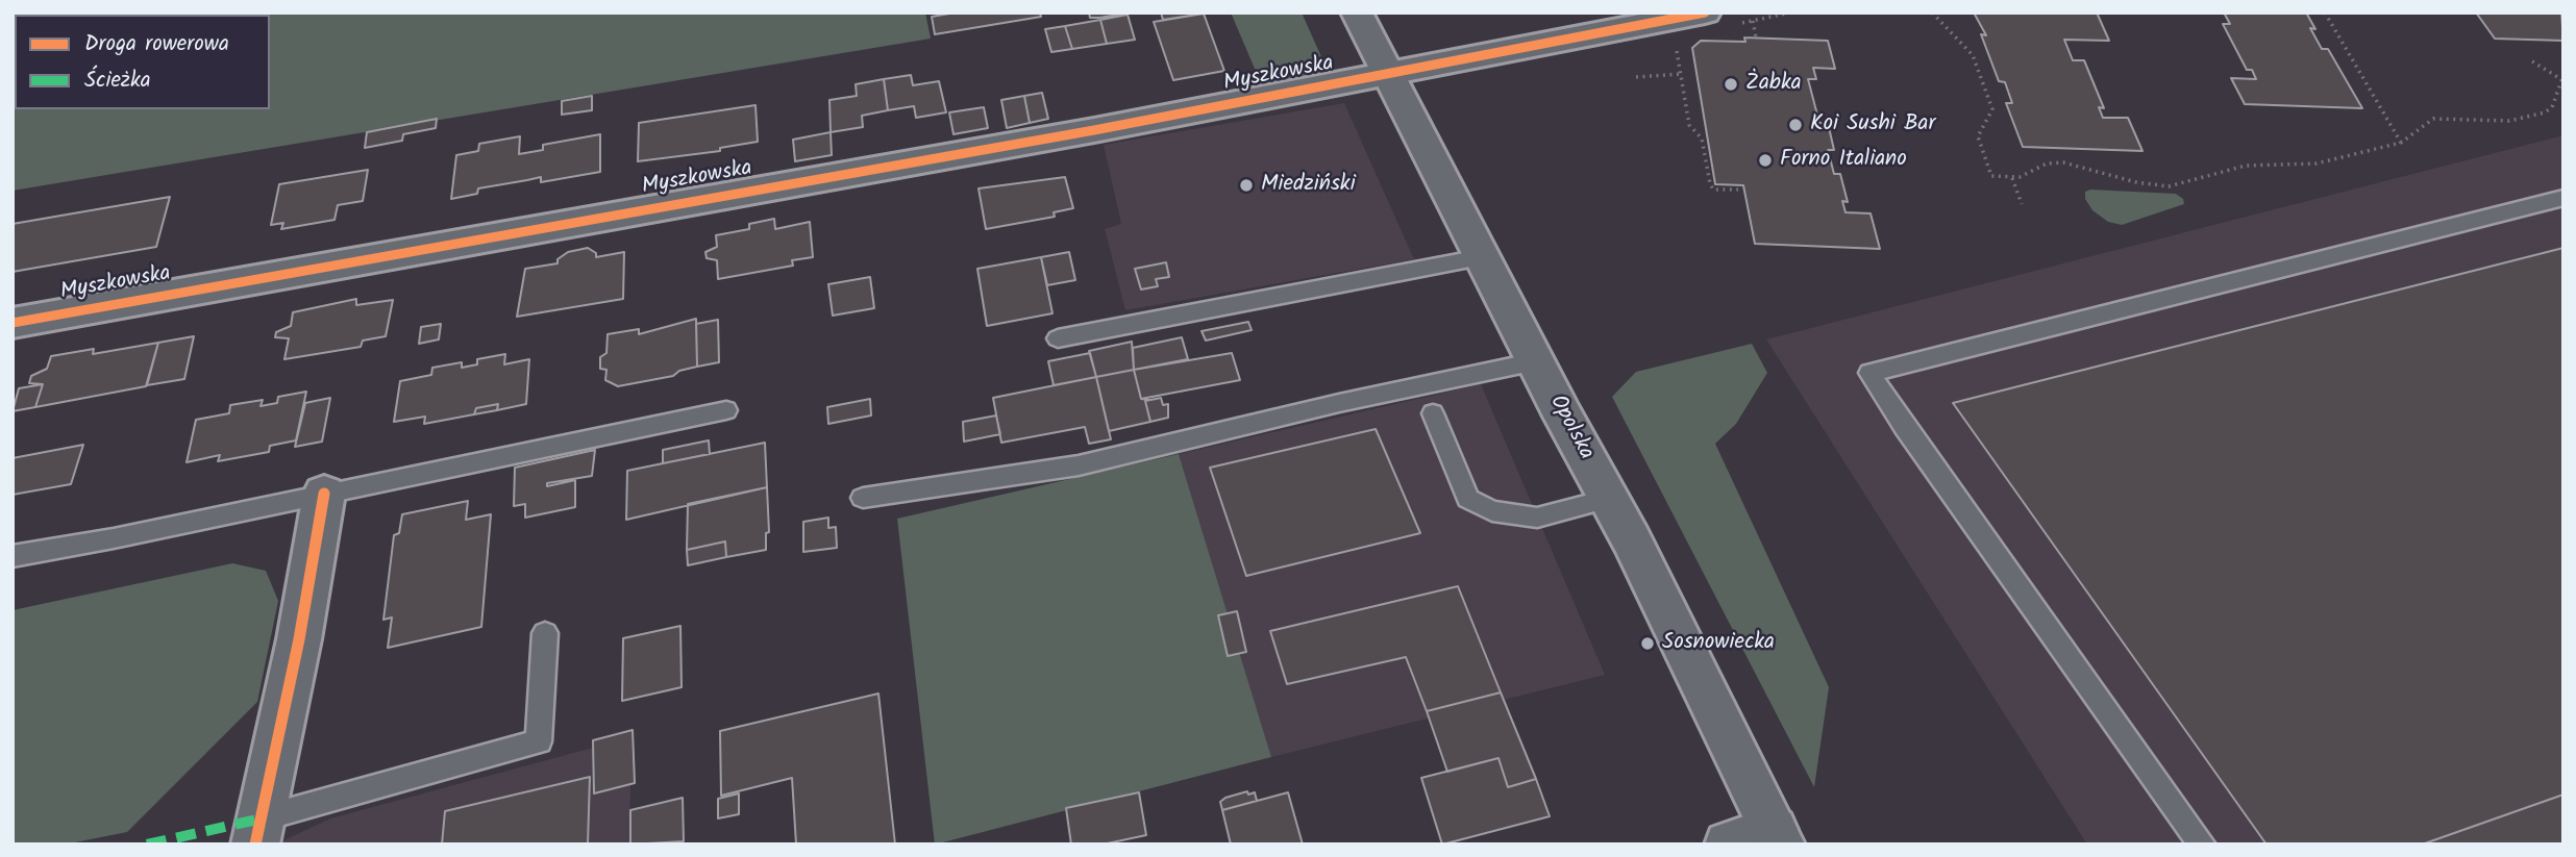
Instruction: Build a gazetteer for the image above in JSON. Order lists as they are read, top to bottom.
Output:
{
  "streets": {
    "street": ["Myszkowska", "Opolska"]
  },
  "crossings": [
    ["Myszkowska", "Opolska"]
  ],
  "places": [
    "Żabka",
    "Koi Sushi Bar",
    "Forno Italiano",
    "Miedziński",
    "Sosnowiecka"
  ],
  "legend": ["Droga rowerowa", "Ścieżka"]
}
